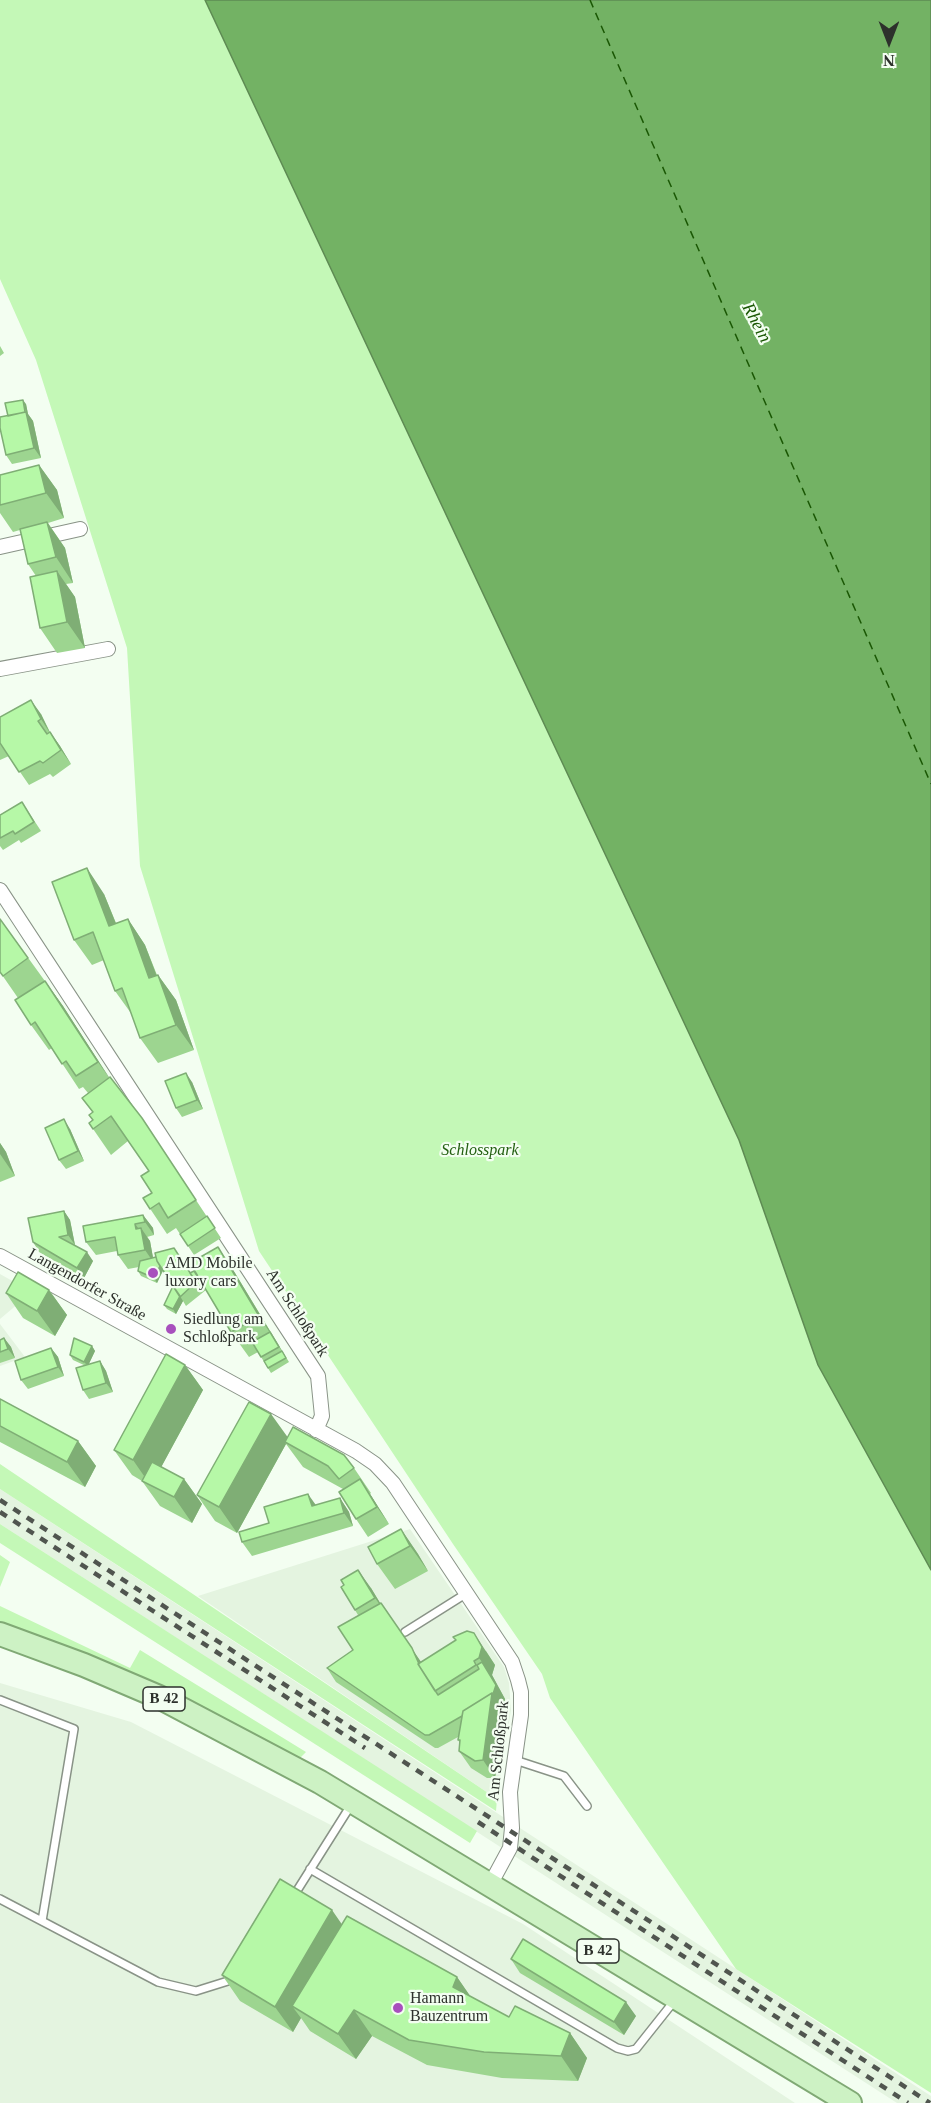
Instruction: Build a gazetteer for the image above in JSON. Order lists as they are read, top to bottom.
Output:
{
  "streets": {
    "main road": ["B 42"],
    "street": ["Langendorfer Straße", "Am Schloßpark"]
  },
  "crossings": [
    ["Langendorfer Straße", "Am Schloßpark"],
    ["Am Schloßpark", "B 42"]
  ],
  "water": ["Rhein"],
  "parks": ["Schlosspark"],
  "places": ["AMD Mobile luxory cars", "Siedlung am Schloßpark", "Hamann Bauzentrum"],
  "north": "bottom"
}
